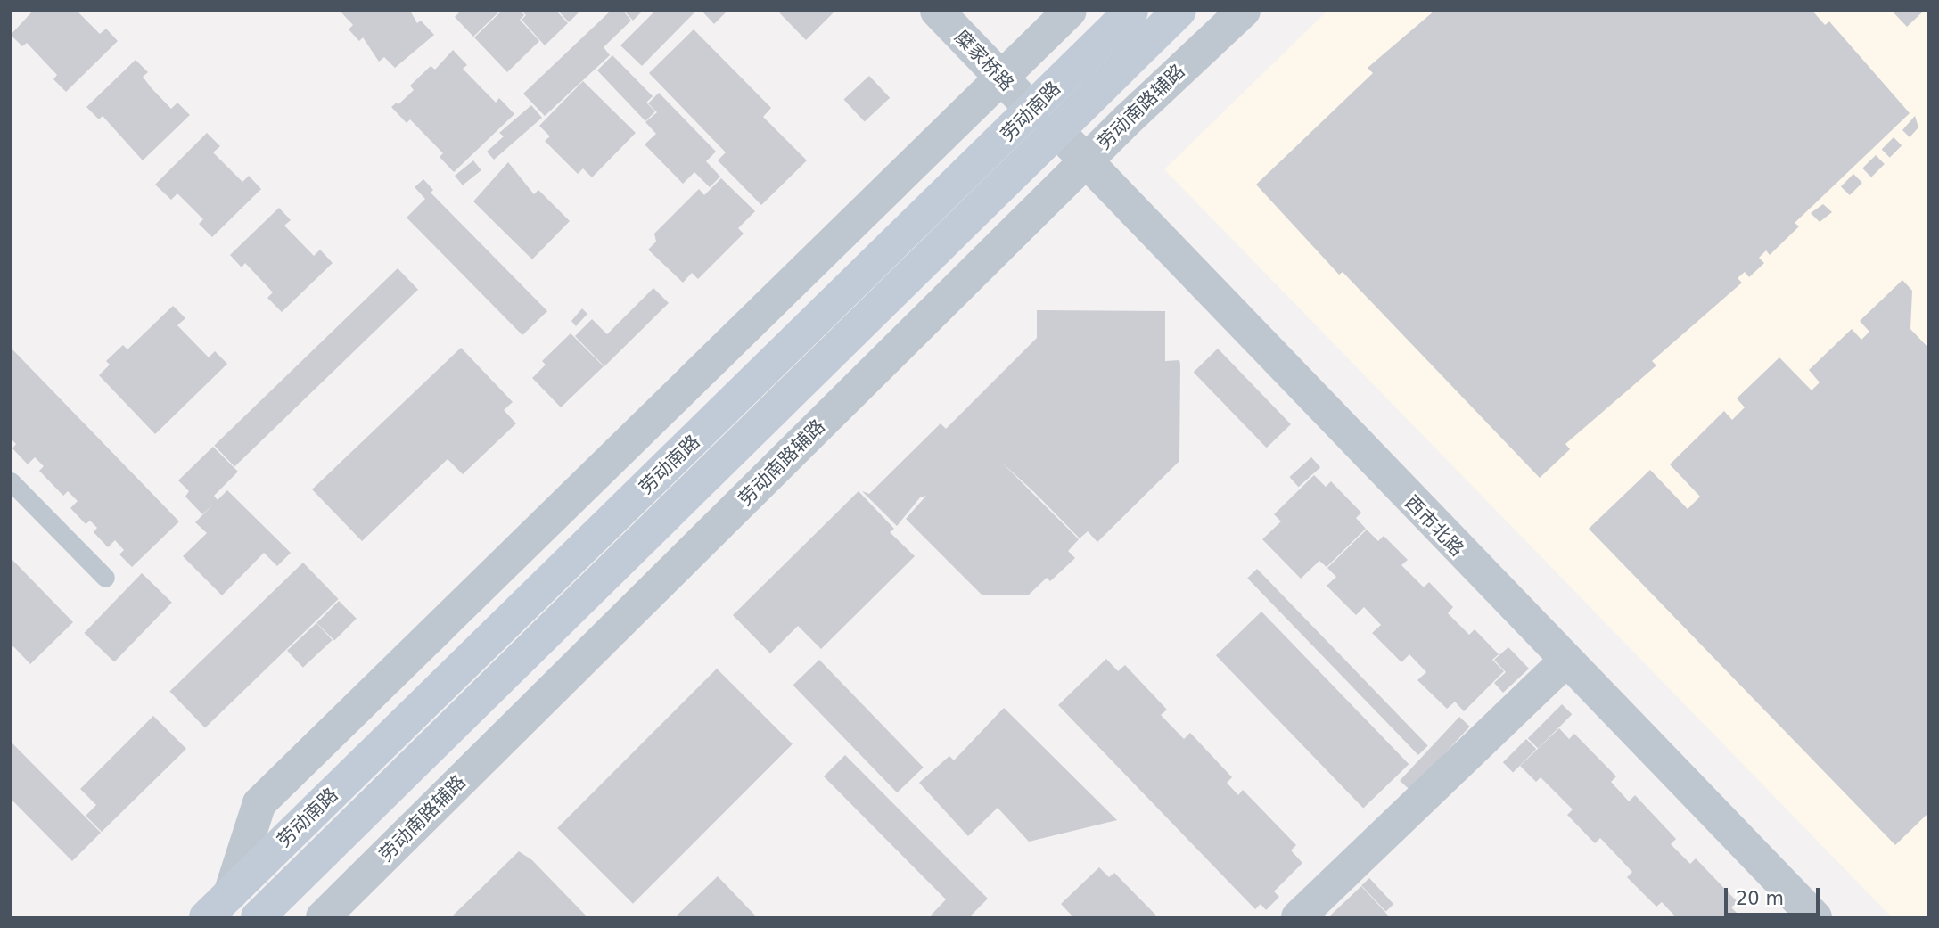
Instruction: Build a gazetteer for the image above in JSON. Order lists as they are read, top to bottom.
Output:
{
  "streets": {
    "main road": ["劳动南路"],
    "street": ["糜家桥路", "劳动南路辅路", "西市北路"]
  },
  "crossings": [
    ["糜家桥路", "劳动南路"],
    ["糜家桥路", "西市北路"],
    ["劳动南路辅路", "西市北路"],
    ["劳动南路", "西市北路"]
  ],
  "scale_bar": "20 m"
}
